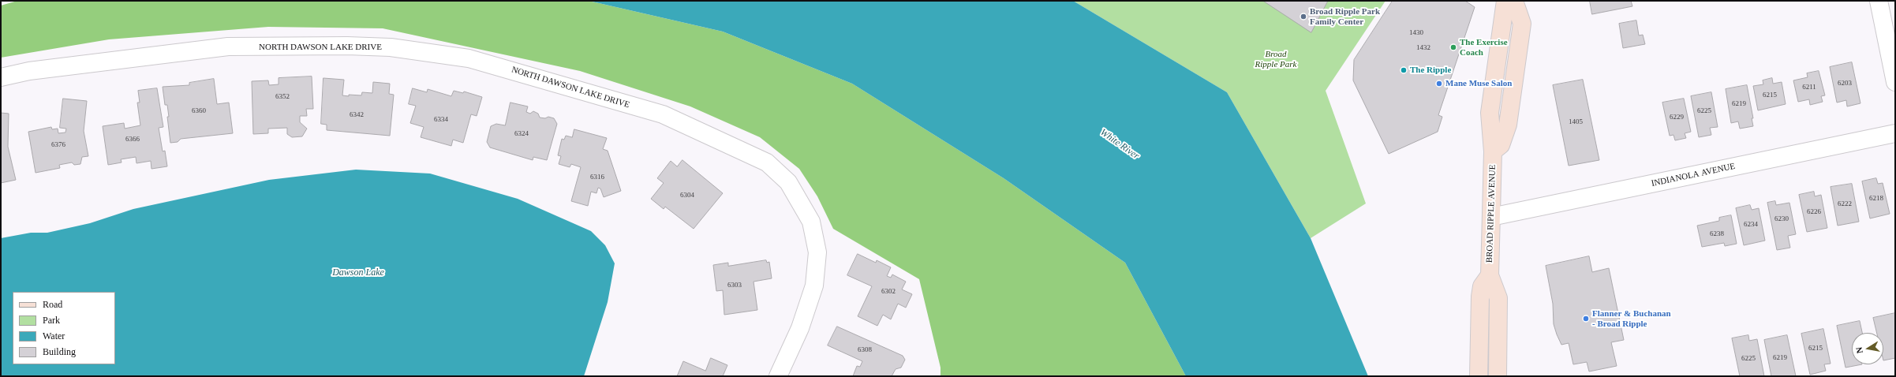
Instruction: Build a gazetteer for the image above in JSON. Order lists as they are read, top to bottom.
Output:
{
  "streets": {
    "street": ["NORTH DAWSON LAKE DRIVE", "INDIANOLA AVENUE", "BROAD RIPPLE AVENUE"]
  },
  "crossings": [
    ["INDIANOLA AVENUE", "BROAD RIPPLE AVENUE"]
  ],
  "water": ["White River", "Dawson Lake"],
  "parks": ["Broad Ripple Park"],
  "places": [
    "Broad Ripple Park Family Center",
    "The Exercise Coach",
    "The Ripple",
    "Mane Muse Salon",
    "Flanner & Buchanan - Broad Ripple"
  ],
  "house_numbers": [
    "1430",
    "1432",
    "6203",
    "6211",
    "6215",
    "6352",
    "6219",
    "6360",
    "6225",
    "6342",
    "6229",
    "6334",
    "1405",
    "6324",
    "6366",
    "6376",
    "6316",
    "6304",
    "6218",
    "6222",
    "6226",
    "6230",
    "6234",
    "6238",
    "6303",
    "6302",
    "6215",
    "6308",
    "6219",
    "6225"
  ],
  "legend": [
    "Road",
    "Park",
    "Water",
    "Building"
  ],
  "north": "left"
}
